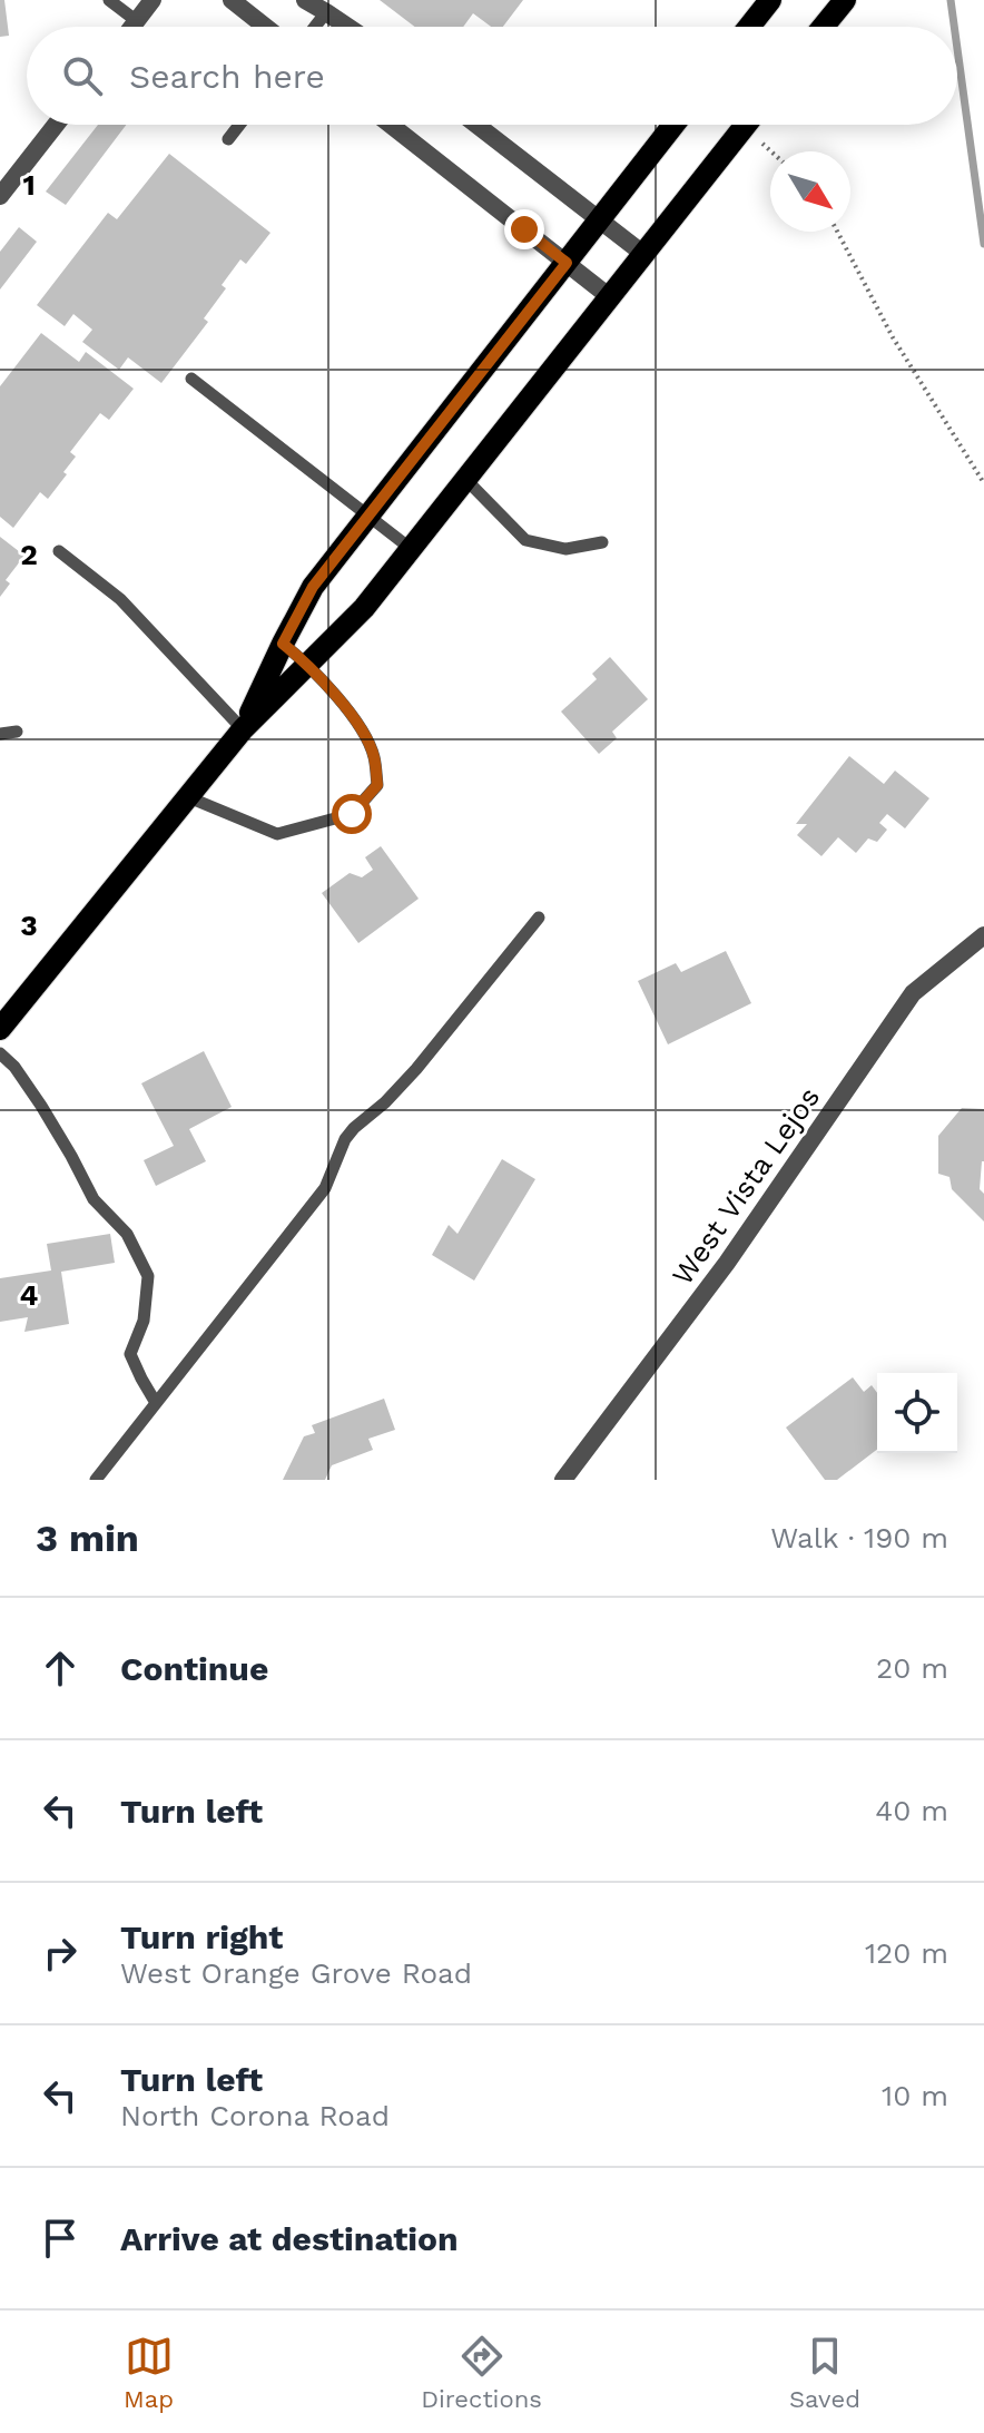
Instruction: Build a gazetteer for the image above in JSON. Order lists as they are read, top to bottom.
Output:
{
  "streets": {
    "street": ["West Vista Lejos"]
  },
  "north": "bottom right",
  "page": {
    "search": "Search here",
    "heading": ["3 min", "Walk · 190 m"],
    "list": [
      ["Continue", "20 m"],
      ["Turn left", "40 m"],
      ["Turn right", "West Orange Grove Road", "120 m"],
      ["Turn left", "North Corona Road", "10 m"],
      "Arrive at destination"
    ],
    "nav": ["Map", "Directions", "Saved"]
  },
  "grid": {
    "rows": [
      "1",
      "2",
      "3",
      "4"
    ]
  }
}
